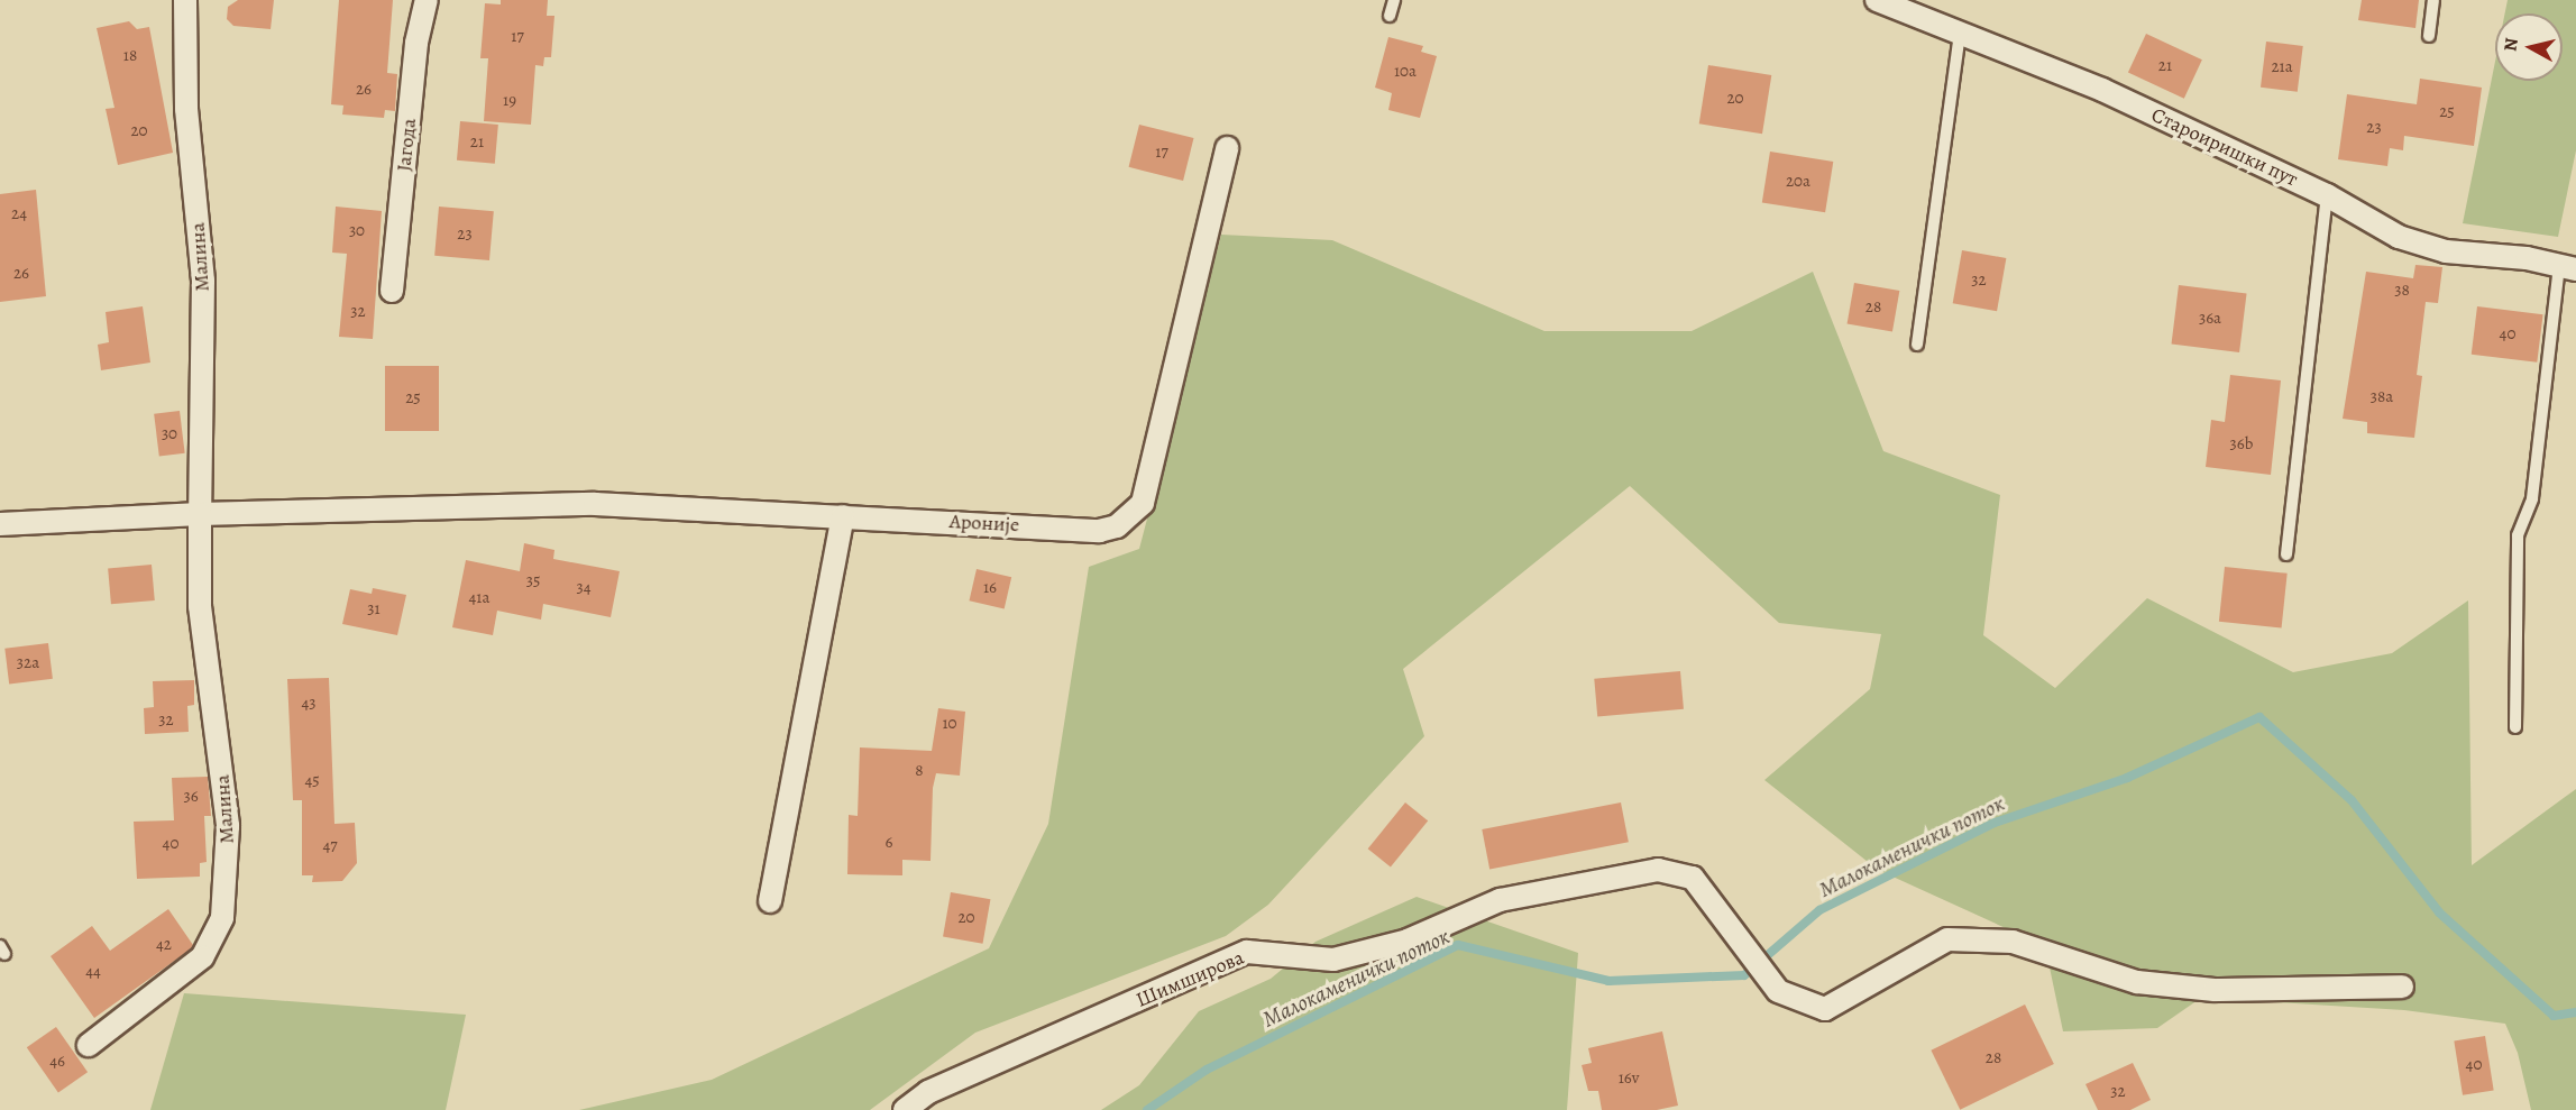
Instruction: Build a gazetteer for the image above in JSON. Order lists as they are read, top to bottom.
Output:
{
  "streets": {
    "street": [
      "Јагода",
      "Староиришки пут",
      "Малина",
      "Ароније",
      "Шимширова"
    ]
  },
  "crossings": [
    ["Малина", "Ароније"]
  ],
  "water": ["Малокаменички поток"],
  "house_numbers": [
    "17",
    "18",
    "21",
    "21a",
    "10a",
    "26",
    "20",
    "19",
    "25",
    "23",
    "20",
    "21",
    "17",
    "20a",
    "24",
    "30",
    "23",
    "26",
    "32",
    "38",
    "28",
    "32",
    "36a",
    "40",
    "38a",
    "25",
    "30",
    "36b",
    "35",
    "34",
    "16",
    "41a",
    "31",
    "32a",
    "43",
    "32",
    "10",
    "8",
    "45",
    "36",
    "6",
    "40",
    "47",
    "20",
    "42",
    "44",
    "28",
    "46",
    "40",
    "16v",
    "32"
  ],
  "north": "left"
}
